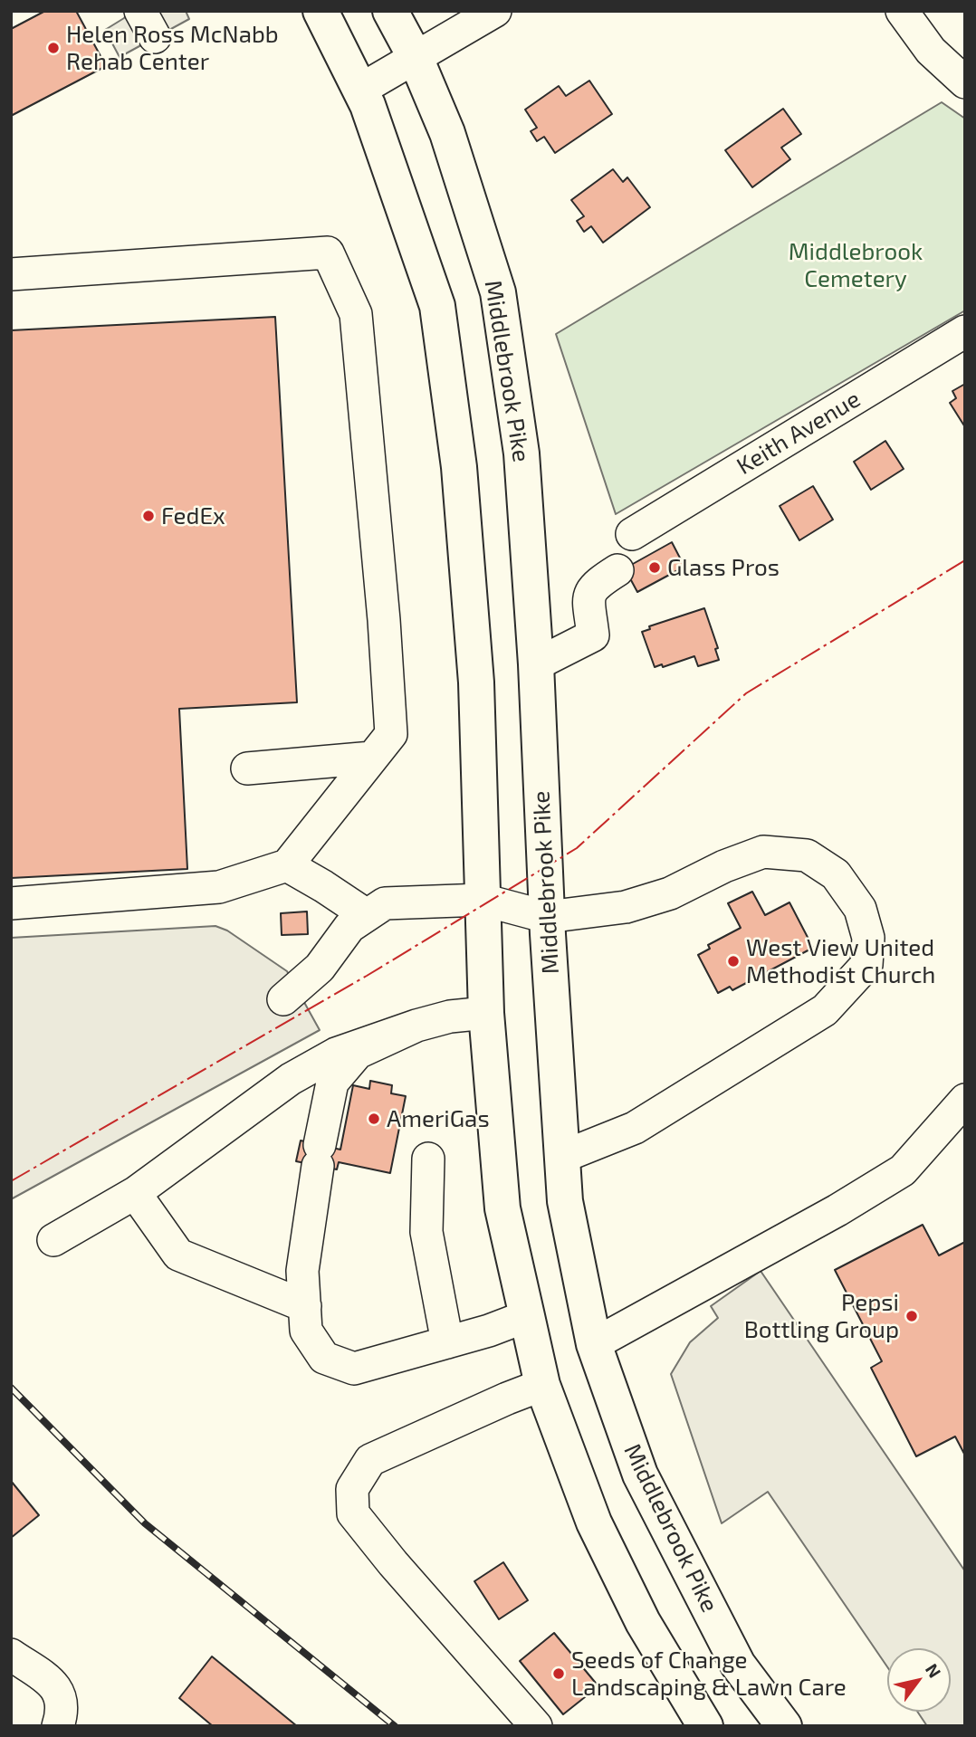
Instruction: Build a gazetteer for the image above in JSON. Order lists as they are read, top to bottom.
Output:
{
  "streets": {
    "main road": ["Middlebrook Pike"],
    "street": ["Keith Avenue"]
  },
  "parks": ["Middlebrook Cemetery"],
  "places": [
    "Helen Ross McNabb Rehab Center",
    "FedEx",
    "Glass Pros",
    "West View United Methodist Church",
    "AmeriGas",
    "Pepsi Bottling Group",
    "Seeds of Change Landscaping & Lawn Care"
  ],
  "north": "top right"
}
